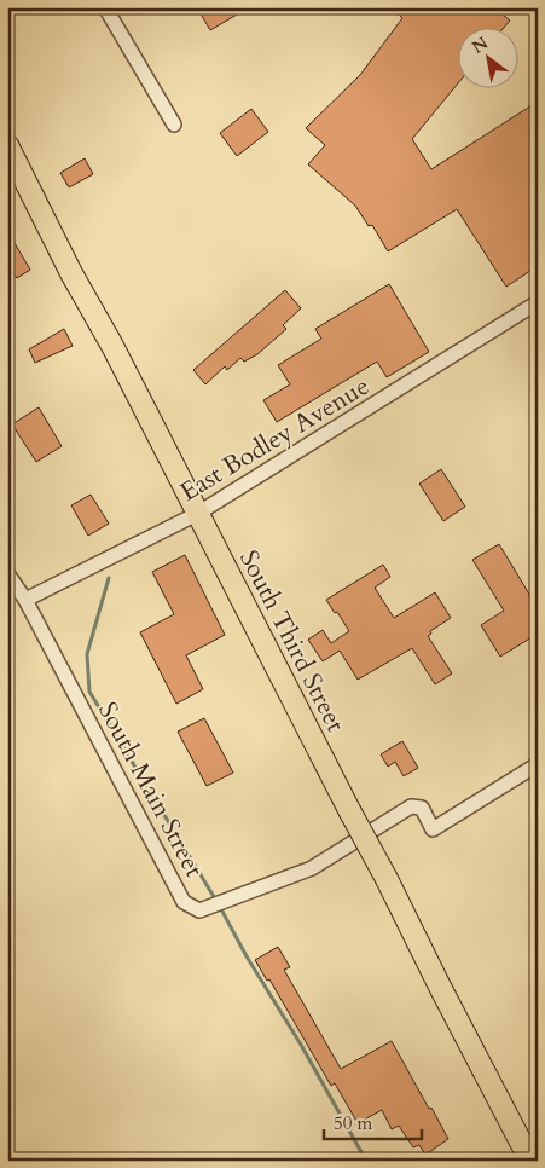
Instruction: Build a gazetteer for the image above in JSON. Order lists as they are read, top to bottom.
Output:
{
  "streets": {
    "main road": ["South Third Street"],
    "street": ["East Bodley Avenue", "South Main Street"]
  },
  "crossings": [
    ["East Bodley Avenue", "South Third Street"],
    ["East Bodley Avenue", "South Main Street"]
  ],
  "scale_bar": "50 m",
  "north": "top left"
}
